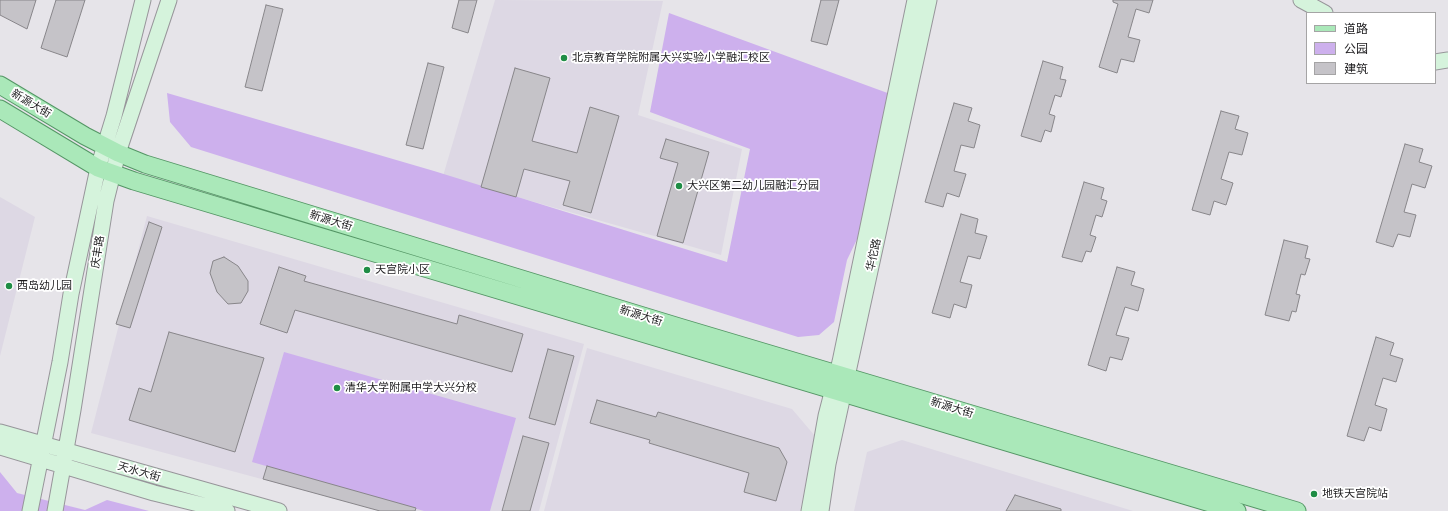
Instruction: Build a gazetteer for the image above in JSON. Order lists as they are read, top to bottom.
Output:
{
  "streets": {
    "main road": [
      "新源大街",
      "庆丰路",
      "华佗路",
      "天水大街"
    ]
  },
  "crossings": [
    ["新源大街", "庆丰路"],
    ["新源大街", "华佗路"],
    ["庆丰路", "天水大街"]
  ],
  "places": [
    "北京教育学院附属大兴实验小学融汇校区",
    "大兴区第二幼儿园融汇分园",
    "天宫院小区",
    "西岛幼儿园",
    "清华大学附属中学大兴分校",
    "地铁天宫院站"
  ],
  "legend": ["道路", "公园", "建筑"]
}
